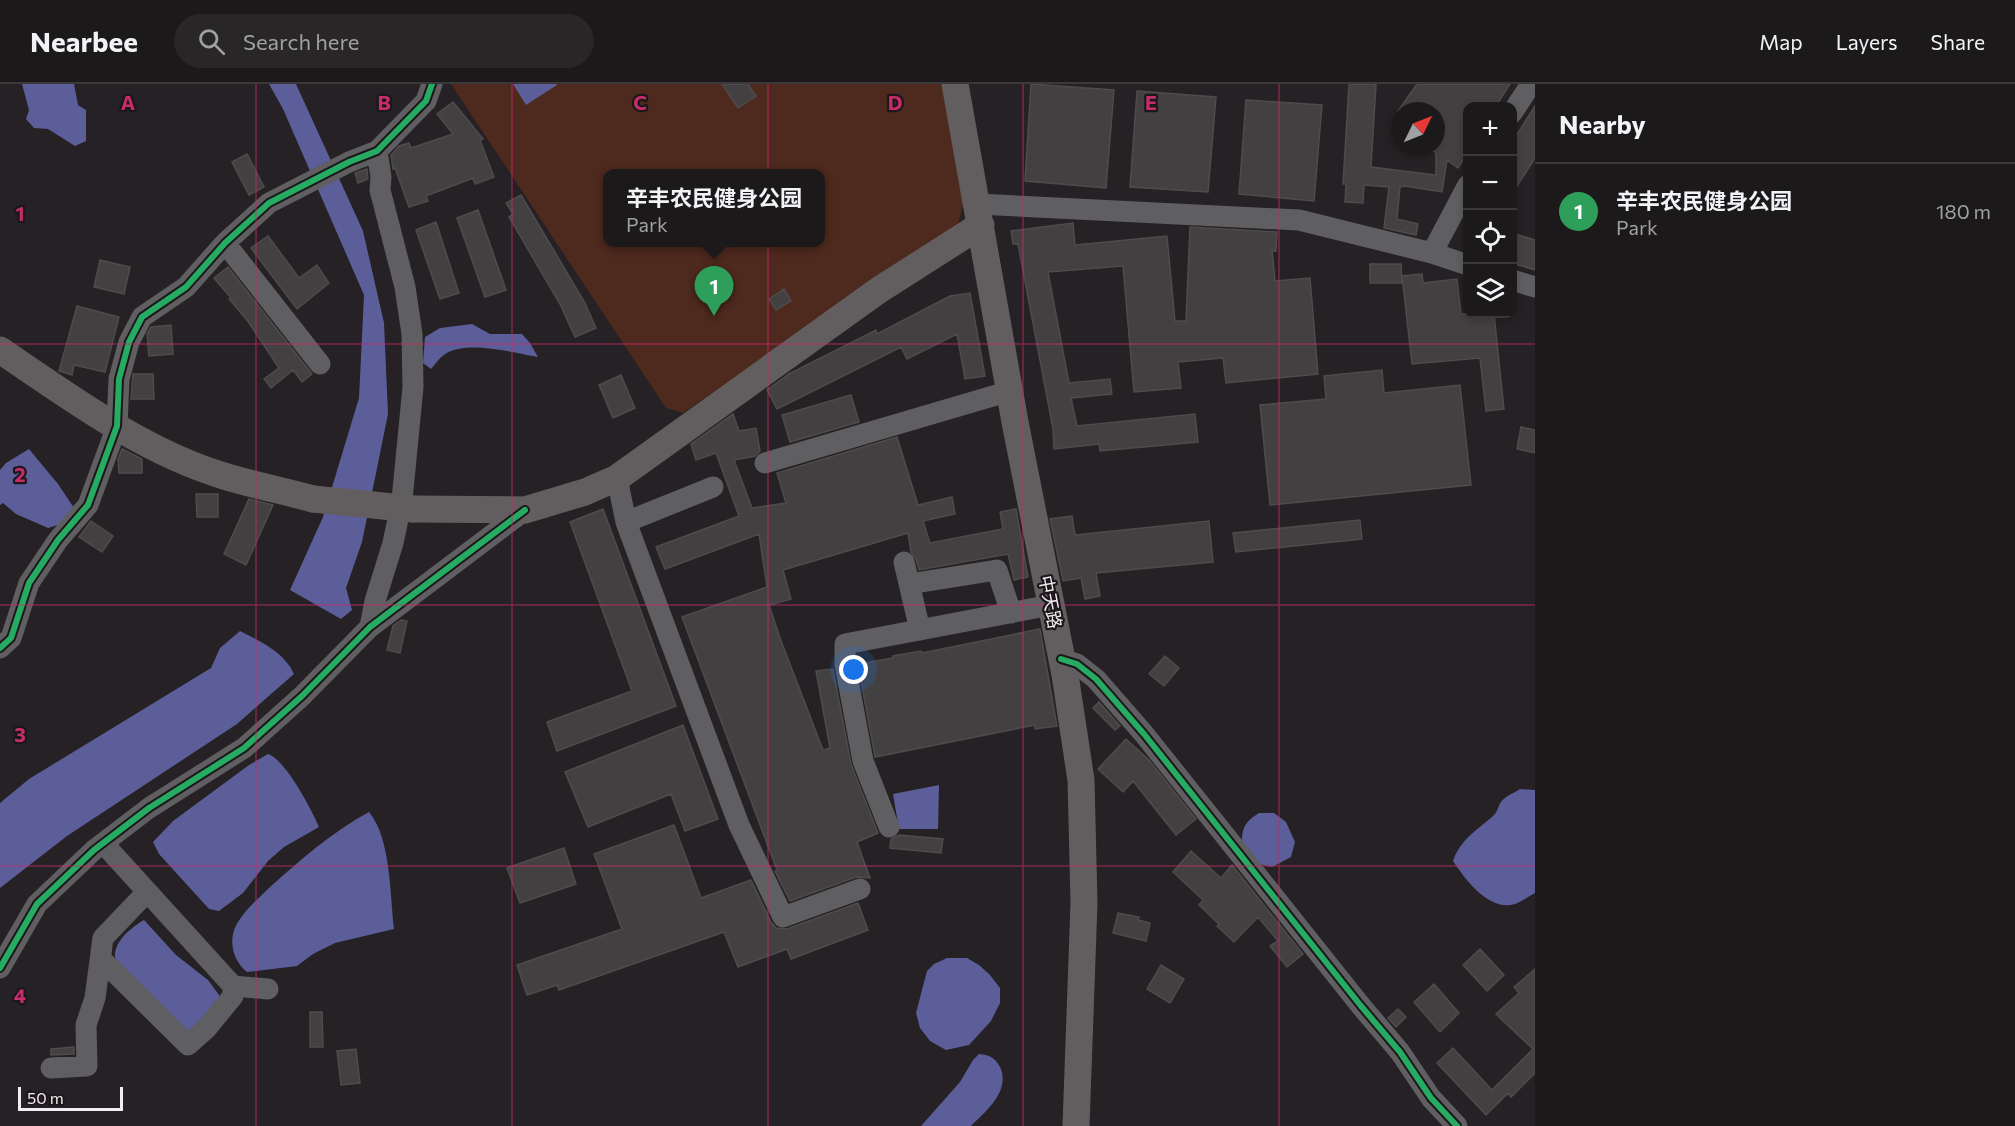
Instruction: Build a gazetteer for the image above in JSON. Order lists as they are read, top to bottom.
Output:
{
  "streets": {
    "main road": ["中天路"]
  },
  "scale_bar": "50 m",
  "north": "top right",
  "page": {
    "header": "Nearbee",
    "search": "Search here",
    "nav": ["Map", "Layers", "Share"],
    "heading": "Nearby",
    "map_buttons": ["+", "−"],
    "list": [
      {
        "mark": "1",
        "name": "辛丰农民健身公园",
        "note": "Park",
        "value": "180 m"
      }
    ],
    "popup": ["辛丰农民健身公园", "Park"],
    "pins": "1",
    "scale": "50 m"
  },
  "grid": {
    "columns": [
      "A",
      "B",
      "C",
      "D",
      "E"
    ],
    "rows": [
      "1",
      "2",
      "3",
      "4"
    ]
  }
}
